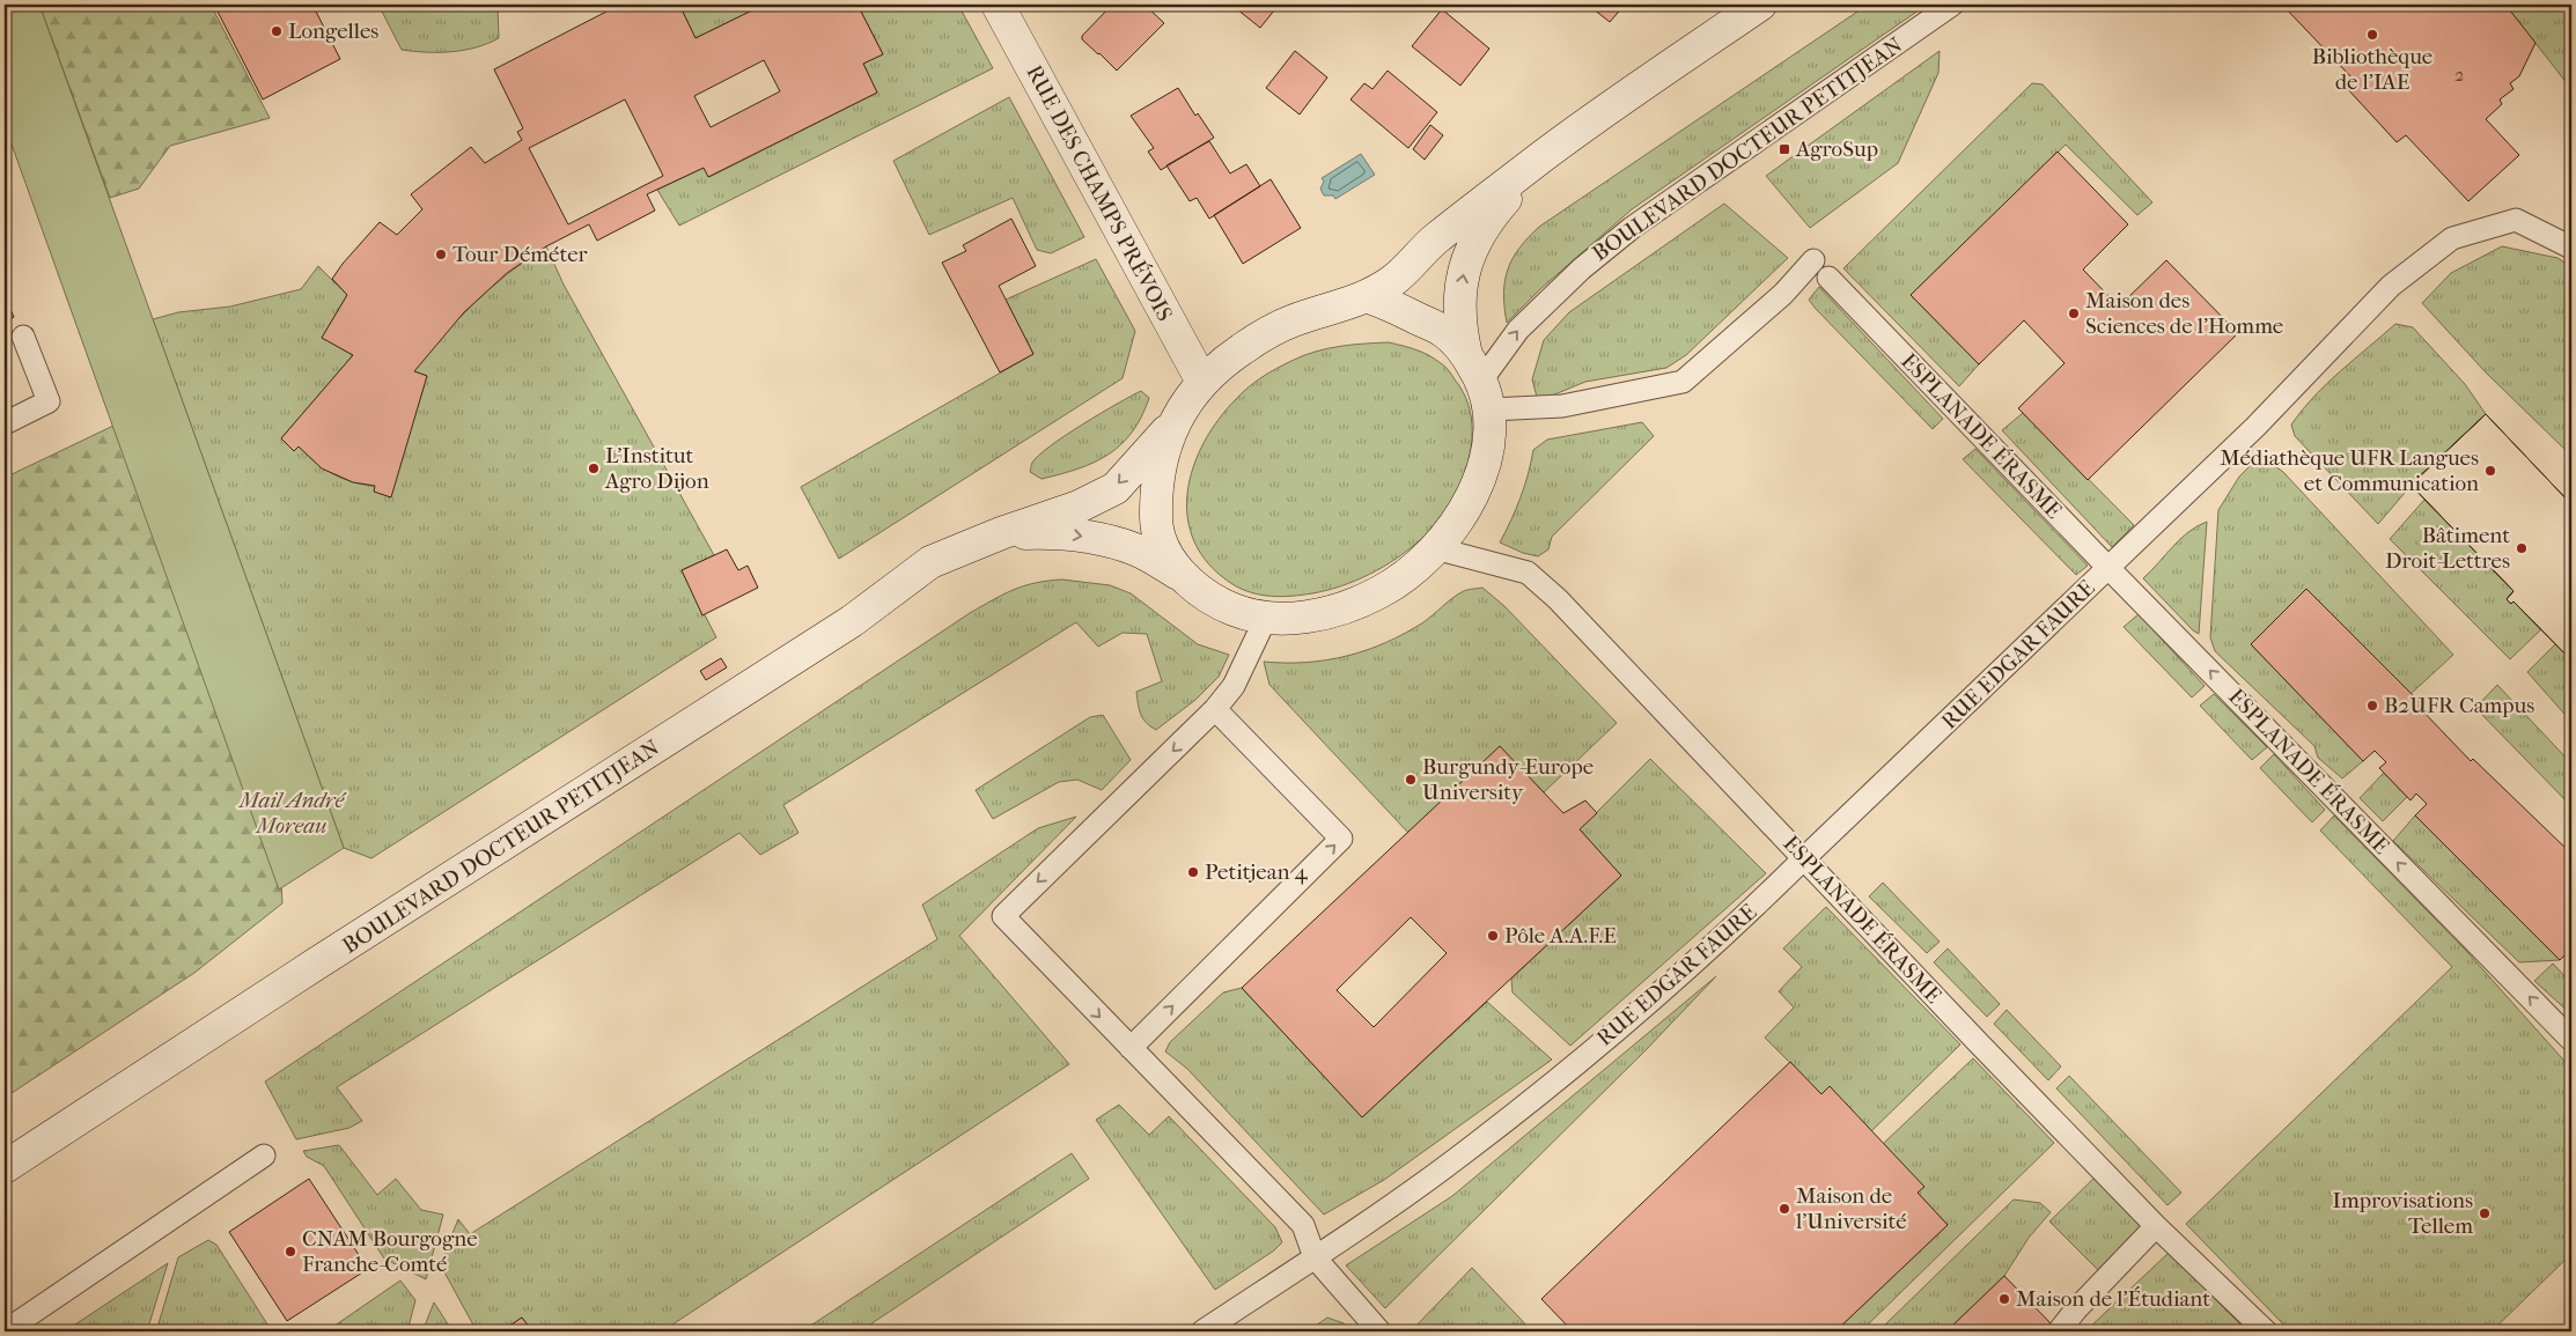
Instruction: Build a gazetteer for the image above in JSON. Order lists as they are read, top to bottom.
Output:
{
  "streets": {
    "main road": ["BOULEVARD DOCTEUR PETITJEAN", "RUE DES CHAMPS PRÉVOIS"],
    "lane": ["ESPLANADE ÉRASME", "RUE EDGAR FAURE"]
  },
  "crossings": [
    ["ESPLANADE ÉRASME", "RUE EDGAR FAURE"]
  ],
  "parks": ["Mail André Moreau"],
  "places": {
    "other": [
      "Longelles",
      "Bibliothèque de l'IAE",
      "Tour Déméter",
      "Maison des Sciences de l'Homme",
      "L'Institut Agro Dijon",
      "Médiathèque UFR Langues et Communication",
      "Bâtiment Droit-Lettres",
      "B2UFR Campus",
      "Burgundy-Europe University",
      "Petitjean 4",
      "Pôle A.A.F.E",
      "Maison de l'Université",
      "Improvisations Tellem",
      "CNAM Bourgogne Franche-Comté",
      "Maison de l'Étudiant"
    ],
    "transit": ["AgroSup"]
  },
  "house_numbers": ["2"]
}
